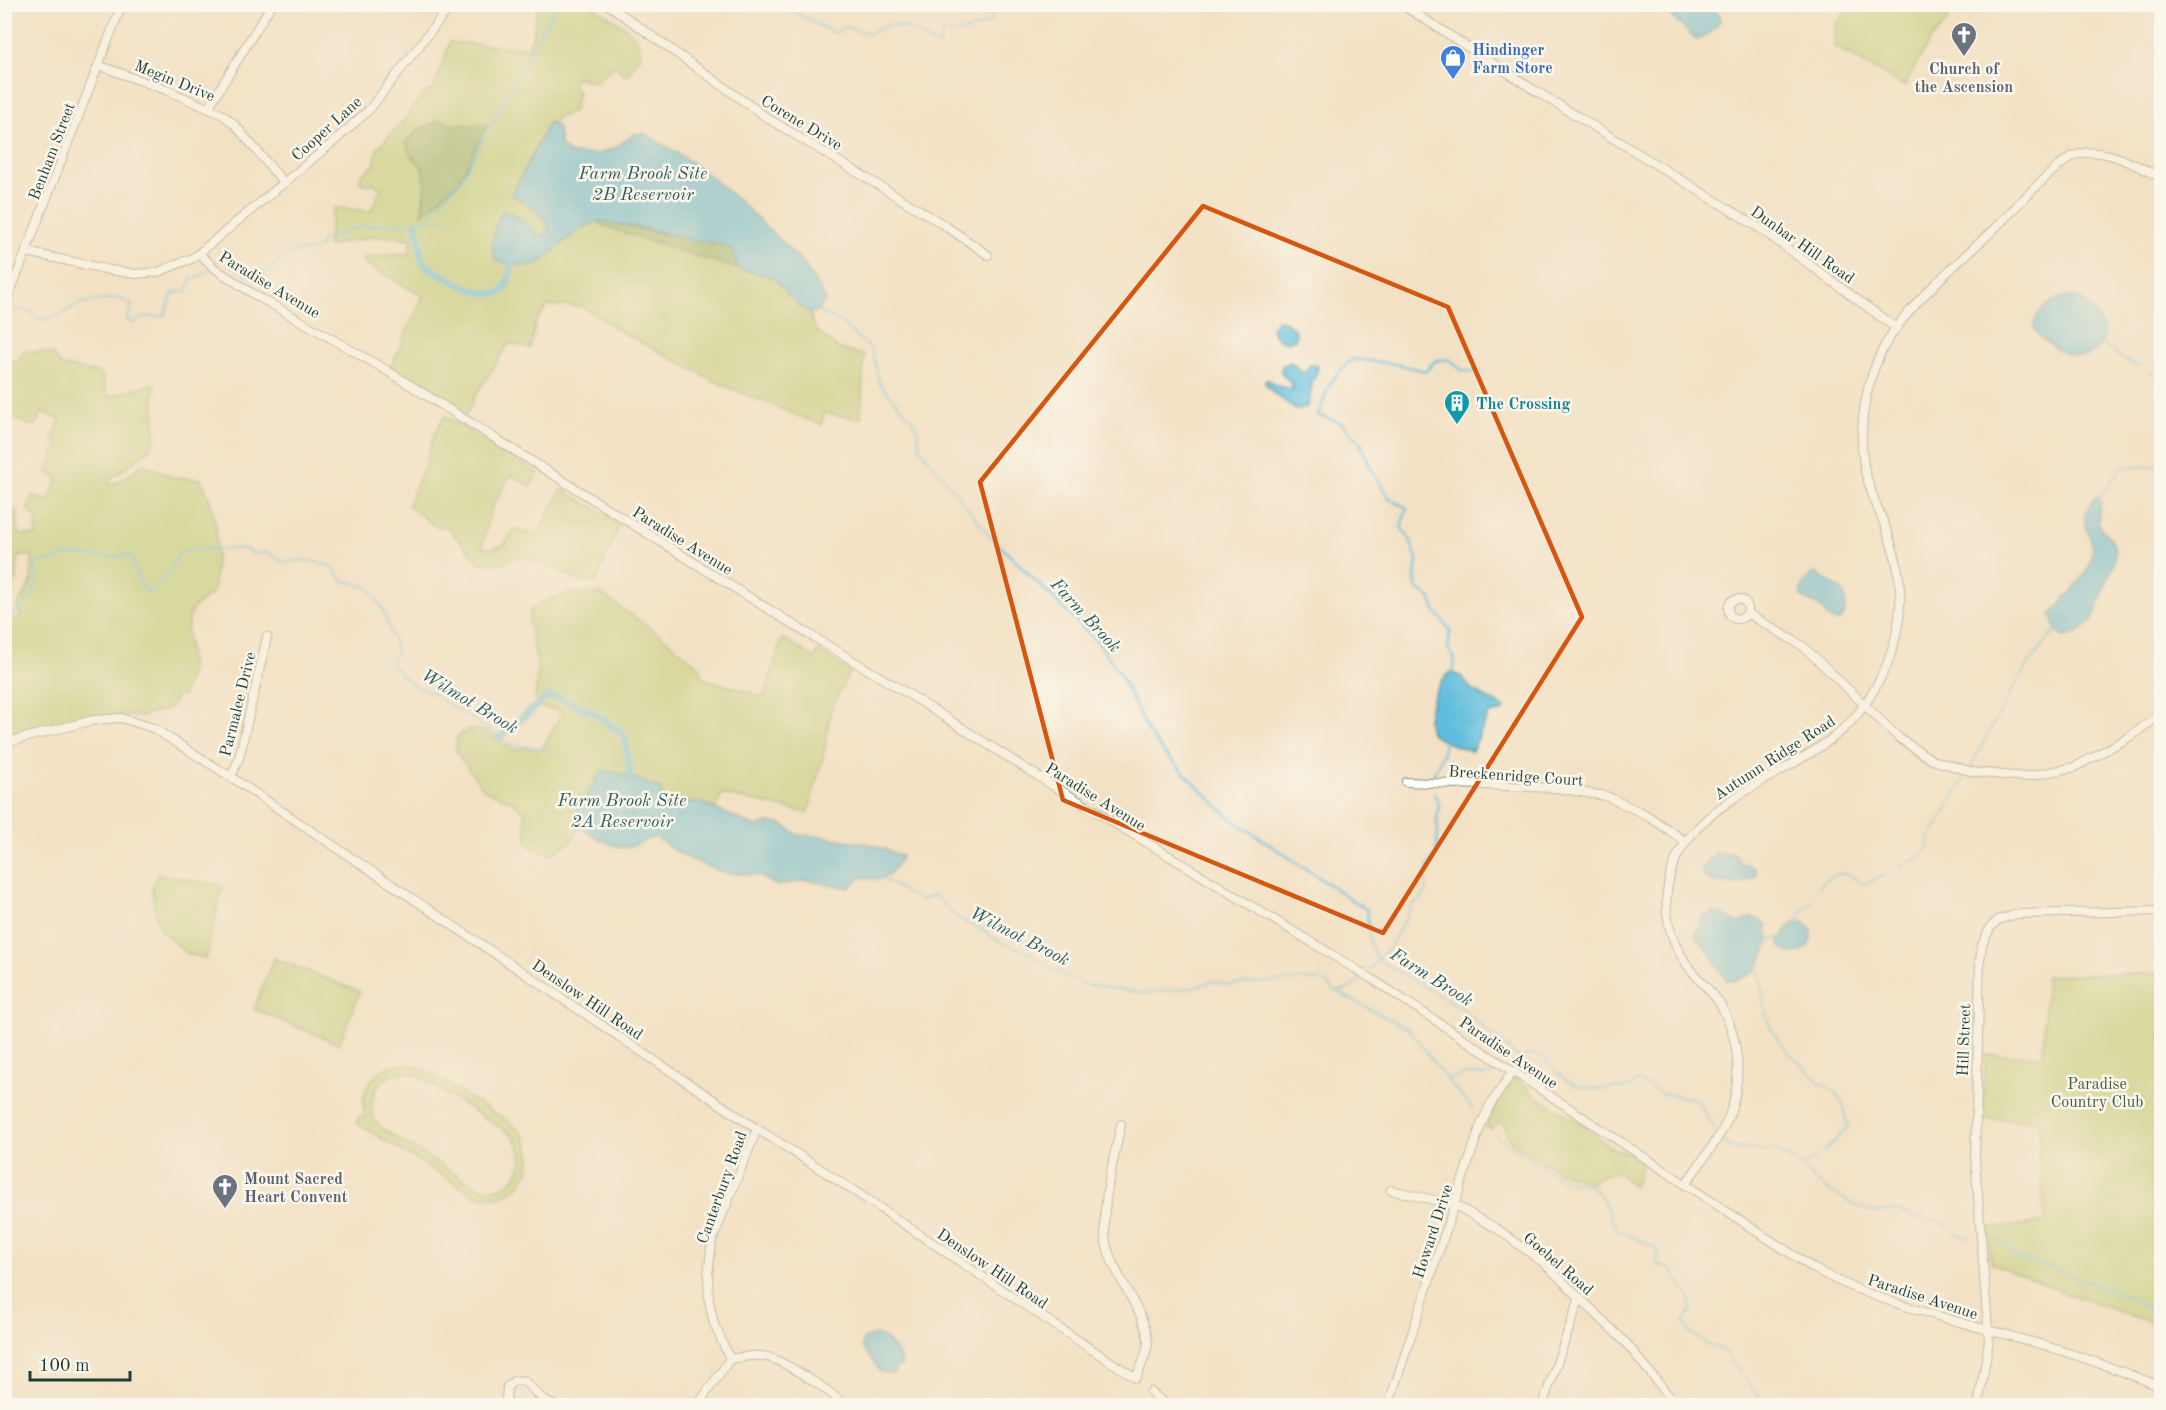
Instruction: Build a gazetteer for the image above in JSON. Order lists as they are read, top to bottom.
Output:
{
  "streets": {
    "street": [
      "Megin Drive",
      "Corene Drive",
      "Cooper Lane",
      "Benham Street",
      "Dunbar Hill Road",
      "Paradise Avenue",
      "Parmalee Drive",
      "Autumn Ridge Road",
      "Breckenridge Court",
      "Denslow Hill Road",
      "Hill Street",
      "Canterbury Road",
      "Howard Drive",
      "Goebel Road"
    ]
  },
  "crossings": [
    ["Megin Drive", "Cooper Lane"],
    ["Megin Drive", "Benham Street"],
    ["Cooper Lane", "Paradise Avenue"],
    ["Benham Street", "Paradise Avenue"],
    ["Dunbar Hill Road", "Autumn Ridge Road"],
    ["Paradise Avenue", "Autumn Ridge Road"],
    ["Paradise Avenue", "Hill Street"],
    ["Paradise Avenue", "Howard Drive"],
    ["Parmalee Drive", "Denslow Hill Road"],
    ["Autumn Ridge Road", "Breckenridge Court"],
    ["Denslow Hill Road", "Canterbury Road"],
    ["Howard Drive", "Goebel Road"]
  ],
  "water": [
    "Farm Brook Site 2B Reservoir",
    "Farm Brook",
    "Wilmot Brook",
    "Farm Brook Site 2A Reservoir"
  ],
  "parks": ["Paradise Country Club"],
  "places": {
    "church": ["Church of the Ascension", "Mount Sacred Heart Convent"],
    "shop": ["Hindinger Farm Store"],
    "building": ["The Crossing"]
  },
  "scale_bar": "100 m"
}
